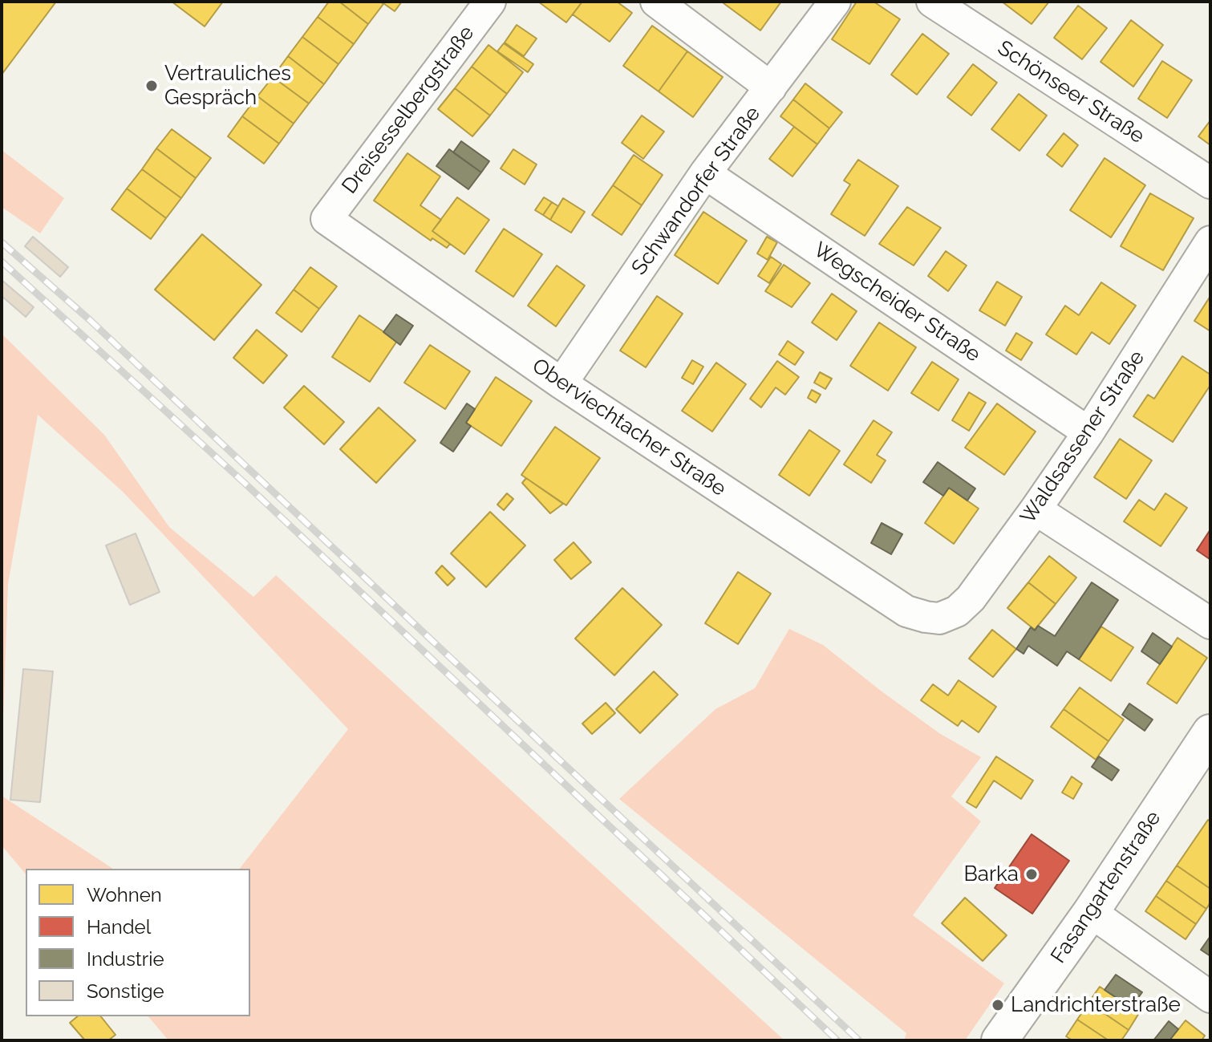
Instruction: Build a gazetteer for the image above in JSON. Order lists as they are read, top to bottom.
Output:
{
  "streets": {
    "street": [
      "Schönseer Straße",
      "Dreisesselbergstraße",
      "Schwandorfer Straße",
      "Wegscheider Straße",
      "Oberviechtacher Straße",
      "Waldsassener Straße",
      "Fasangartenstraße"
    ]
  },
  "crossings": [
    ["Dreisesselbergstraße", "Oberviechtacher Straße"],
    ["Schwandorfer Straße", "Wegscheider Straße"],
    ["Schwandorfer Straße", "Oberviechtacher Straße"],
    ["Wegscheider Straße", "Waldsassener Straße"],
    ["Oberviechtacher Straße", "Waldsassener Straße"]
  ],
  "places": ["Vertrauliches Gespräch", "Barka", "Landrichterstraße"],
  "legend": [
    "Wohnen",
    "Handel",
    "Industrie",
    "Sonstige"
  ]
}
